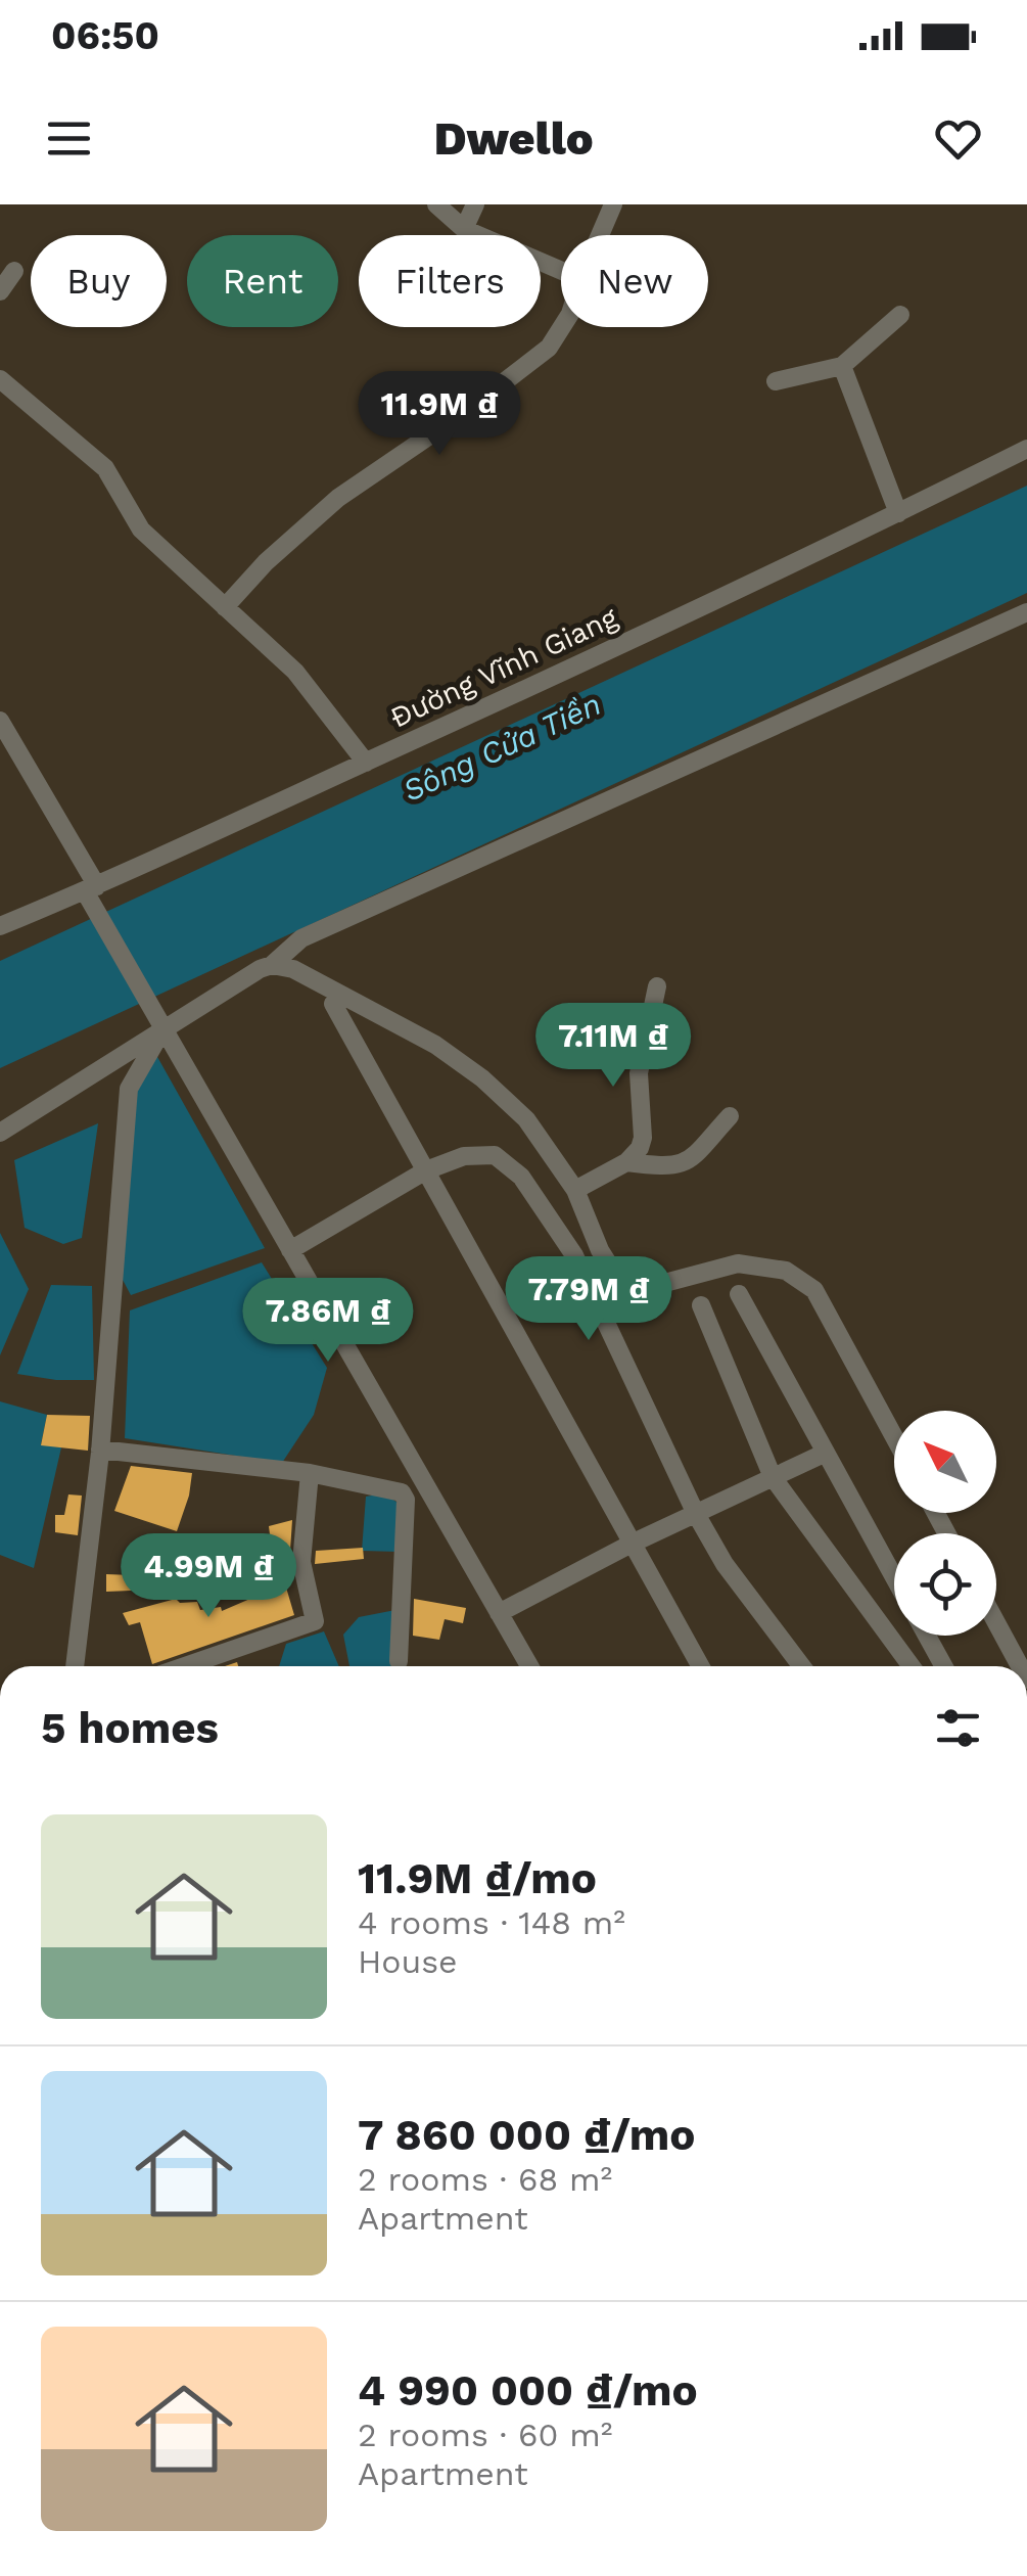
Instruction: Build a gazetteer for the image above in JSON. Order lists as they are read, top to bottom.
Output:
{
  "streets": {
    "street": ["Đường Vĩnh Giang"]
  },
  "water": ["Sông Cửa Tiền"],
  "north": "top left",
  "page": {
    "status": "06:50",
    "header": "Dwello",
    "chip": [
      "Buy",
      "Rent",
      "Filters",
      "New"
    ],
    "price": [
      "11.9M ₫",
      "7.11M ₫",
      "7.79M ₫",
      "7.86M ₫",
      "4.99M ₫"
    ],
    "heading": "5 homes",
    "list": [
      {
        "name": "11.9M ₫/mo",
        "note": "4 rooms · 148 m² · House"
      },
      {
        "name": "7 860 000 ₫/mo",
        "note": "2 rooms · 68 m² · Apartment"
      },
      {
        "name": "4 990 000 ₫/mo",
        "note": "2 rooms · 60 m² · Apartment"
      }
    ]
  }
}
